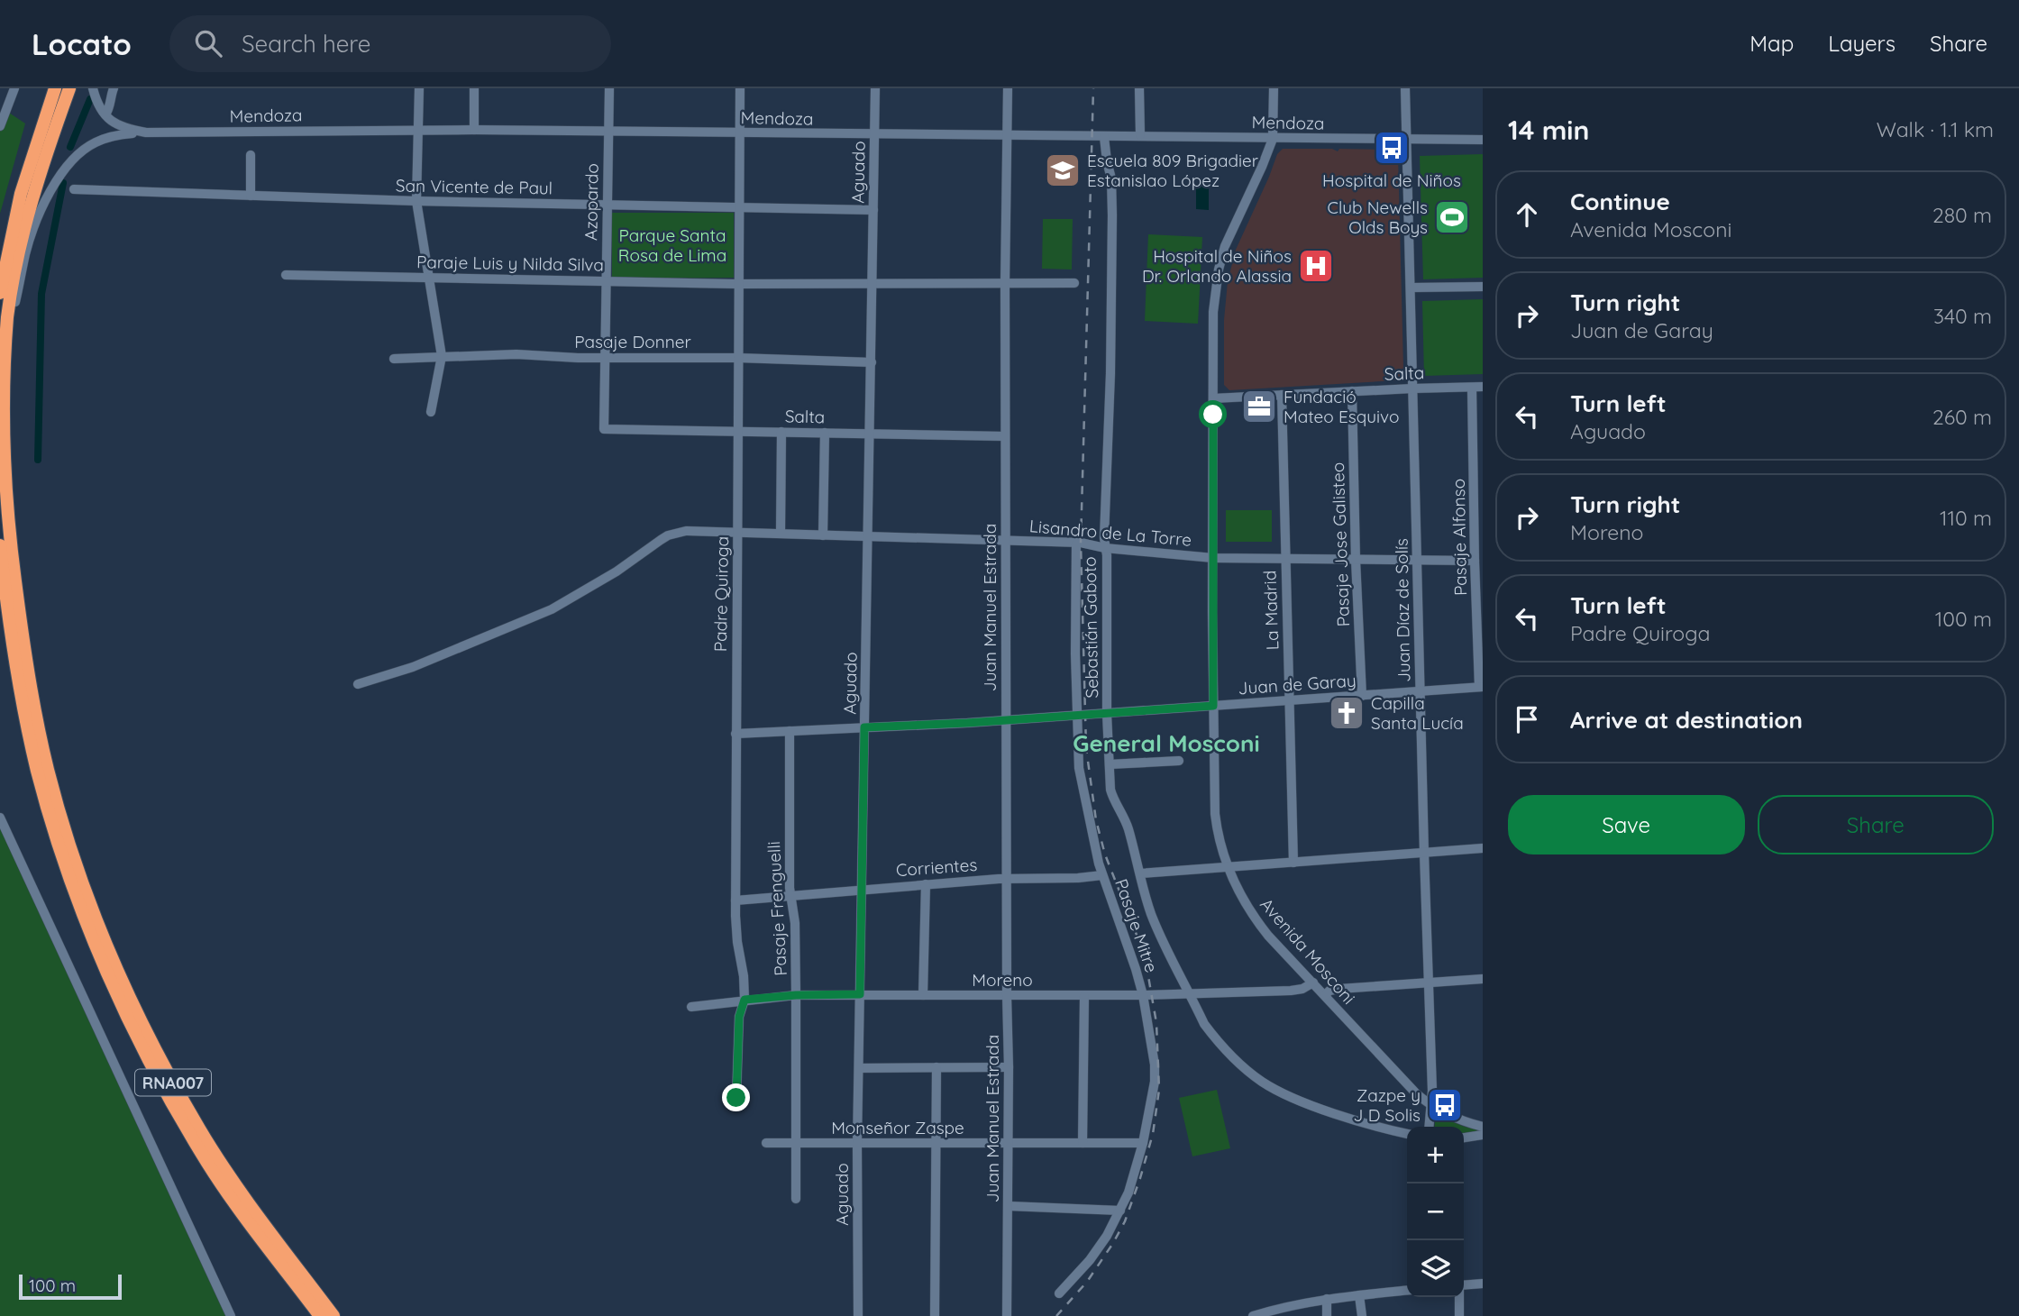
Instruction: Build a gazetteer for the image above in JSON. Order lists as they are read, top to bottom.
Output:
{
  "streets": {
    "highway": ["RNA007"],
    "street": [
      "Mendoza",
      "Aguado",
      "San Vicente de Paul",
      "Azopardo",
      "Paraje Luis y Nilda Silva",
      "Pasaje Donner",
      "Salta",
      "Lisandro de La Torre",
      "Pasaje Alfonso",
      "Pasaje Jose Galisteo",
      "Padre Quiroga",
      "Juan Manuel Estrada",
      "La Madrid",
      "Juan Díaz de Solís",
      "Sebastián Gaboto",
      "Juan de Garay",
      "Corrientes",
      "Pasaje Frenguelli",
      "Pasaje Mitre",
      "Avenida Mosconi",
      "Moreno",
      "Monseñor Zaspe"
    ]
  },
  "crossings": [
    ["Mendoza", "Aguado"],
    ["Mendoza", "Azopardo"],
    ["Mendoza", "Padre Quiroga"],
    ["Mendoza", "Juan Manuel Estrada"],
    ["Mendoza", "Juan Díaz de Solís"],
    ["Mendoza", "Sebastián Gaboto"],
    ["Mendoza", "Avenida Mosconi"],
    ["Aguado", "San Vicente de Paul"],
    ["Aguado", "Paraje Luis y Nilda Silva"],
    ["Aguado", "Pasaje Donner"],
    ["Aguado", "Salta"],
    ["Aguado", "Lisandro de La Torre"],
    ["Aguado", "Juan de Garay"],
    ["Aguado", "Corrientes"],
    ["Aguado", "Moreno"],
    ["Aguado", "Monseñor Zaspe"],
    ["San Vicente de Paul", "Azopardo"],
    ["San Vicente de Paul", "Padre Quiroga"],
    ["Azopardo", "Paraje Luis y Nilda Silva"],
    ["Azopardo", "Pasaje Donner"],
    ["Azopardo", "Salta"],
    ["Paraje Luis y Nilda Silva", "Padre Quiroga"],
    ["Paraje Luis y Nilda Silva", "Juan Manuel Estrada"],
    ["Pasaje Donner", "Padre Quiroga"],
    ["Salta", "Pasaje Alfonso"],
    ["Salta", "Pasaje Jose Galisteo"],
    ["Salta", "Padre Quiroga"],
    ["Salta", "Juan Manuel Estrada"],
    ["Salta", "La Madrid"],
    ["Salta", "Juan Díaz de Solís"],
    ["Salta", "Avenida Mosconi"],
    ["Lisandro de La Torre", "Pasaje Alfonso"],
    ["Lisandro de La Torre", "Pasaje Jose Galisteo"],
    ["Lisandro de La Torre", "Padre Quiroga"],
    ["Lisandro de La Torre", "Juan Manuel Estrada"],
    ["Lisandro de La Torre", "La Madrid"],
    ["Lisandro de La Torre", "Juan Díaz de Solís"],
    ["Lisandro de La Torre", "Sebastián Gaboto"],
    ["Lisandro de La Torre", "Pasaje Mitre"],
    ["Lisandro de La Torre", "Avenida Mosconi"],
    ["Pasaje Alfonso", "Juan de Garay"],
    ["Pasaje Jose Galisteo", "Juan de Garay"],
    ["Padre Quiroga", "Juan de Garay"],
    ["Padre Quiroga", "Corrientes"],
    ["Padre Quiroga", "Moreno"],
    ["Juan Manuel Estrada", "Juan de Garay"],
    ["Juan Manuel Estrada", "Corrientes"],
    ["Juan Manuel Estrada", "Moreno"],
    ["Juan Manuel Estrada", "Monseñor Zaspe"],
    ["La Madrid", "Juan de Garay"],
    ["Juan Díaz de Solís", "Juan de Garay"],
    ["Juan Díaz de Solís", "Avenida Mosconi"],
    ["Sebastián Gaboto", "Juan de Garay"],
    ["Sebastián Gaboto", "Moreno"],
    ["Juan de Garay", "Pasaje Frenguelli"],
    ["Juan de Garay", "Pasaje Mitre"],
    ["Juan de Garay", "Avenida Mosconi"],
    ["Corrientes", "Pasaje Frenguelli"],
    ["Corrientes", "Pasaje Mitre"],
    ["Pasaje Frenguelli", "Moreno"],
    ["Pasaje Frenguelli", "Monseñor Zaspe"],
    ["Pasaje Mitre", "Moreno"],
    ["Pasaje Mitre", "Monseñor Zaspe"],
    ["Avenida Mosconi", "Moreno"]
  ],
  "districts": ["General Mosconi"],
  "parks": ["Parque Santa Rosa de Lima"],
  "places": {
    "bus stop": ["Hospital de Niños", "Zazpe y J D Solis"],
    "school or university": ["Escuela 809 Brigadier Estanislao López"],
    "sports": ["Club Newells Olds Boys"],
    "hospital": ["Hospital de Niños Dr. Orlando Alassia"],
    "office": ["Fundació Mateo Esquivo"],
    "church": ["Capilla Santa Lucía"]
  },
  "scale_bar": "100 m",
  "page": {
    "header": "Locato",
    "search": "Search here",
    "nav": ["Map", "Layers", "Share"],
    "heading": ["14 min", "Walk · 1.1 km"],
    "list": [
      ["Continue", "Avenida Mosconi", "280 m"],
      ["Turn right", "Juan de Garay", "340 m"],
      ["Turn left", "Aguado", "260 m"],
      ["Turn right", "Moreno", "110 m"],
      ["Turn left", "Padre Quiroga", "100 m"],
      "Arrive at destination"
    ],
    "buttons": ["Save", "Share"],
    "map_buttons": ["+", "−"],
    "scale": "100 m"
  }
}
